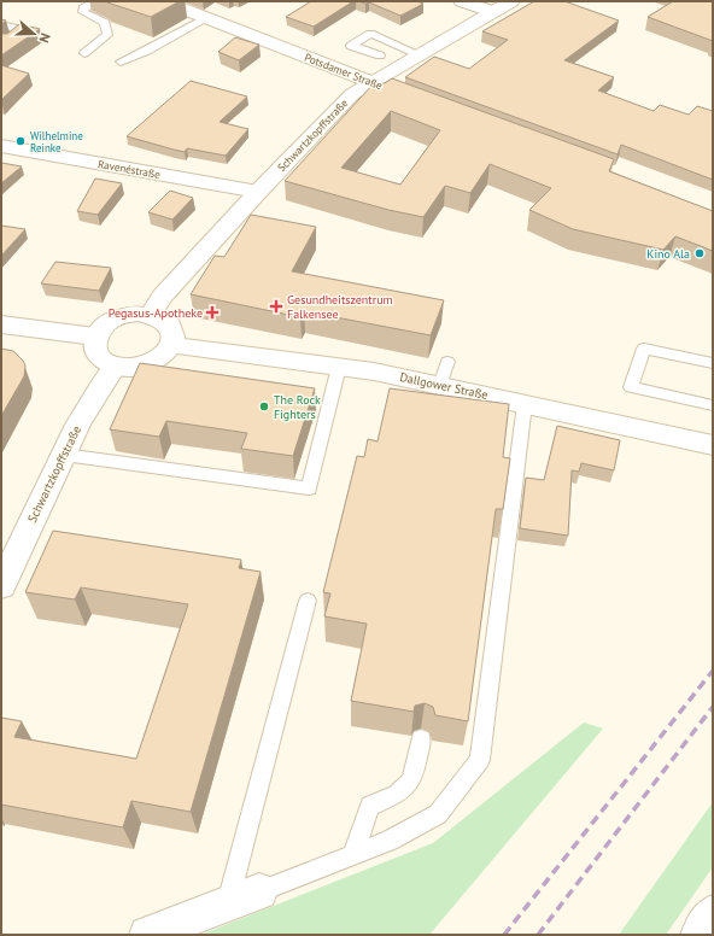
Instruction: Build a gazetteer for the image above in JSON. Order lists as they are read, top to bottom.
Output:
{
  "streets": {
    "street": [
      "Potsdamer Straße",
      "Schwartzkopffstraße",
      "Ravenéstraße",
      "Dallgower Straße"
    ]
  },
  "crossings": [
    ["Potsdamer Straße", "Schwartzkopffstraße"],
    ["Schwartzkopffstraße", "Ravenéstraße"],
    ["Schwartzkopffstraße", "Dallgower Straße"]
  ],
  "places": {
    "other": ["Wilhelmine Reinke", "Kino Ala", "The Rock Fighters"],
    "health": ["Gesundheitszentrum Falkensee", "Pegasus-Apotheke"]
  },
  "north": "right"
}
